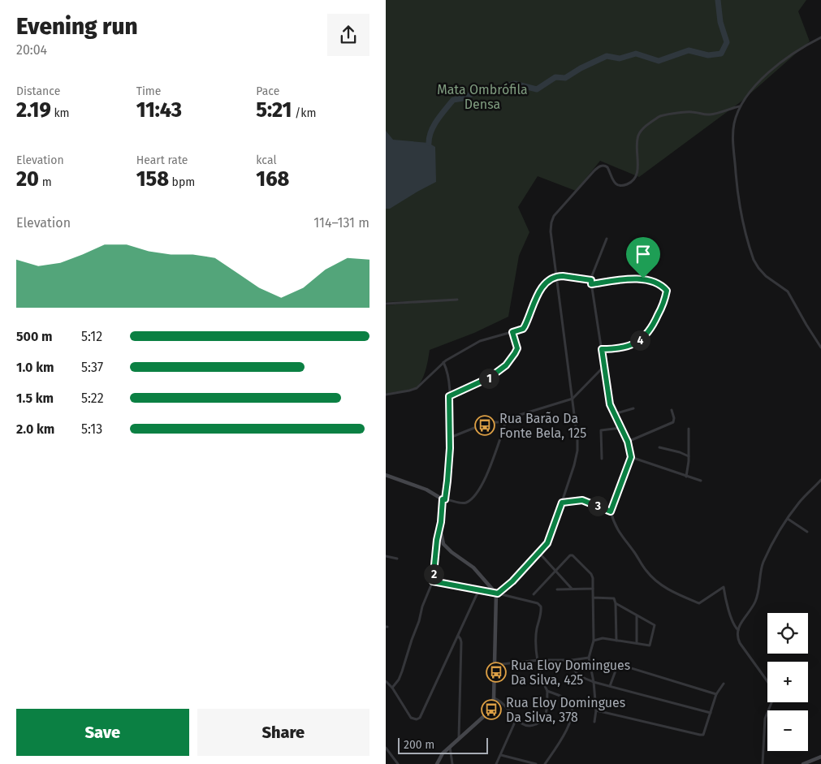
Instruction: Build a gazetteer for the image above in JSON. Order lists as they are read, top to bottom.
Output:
{
  "parks": ["Mata Ombrófila Densa"],
  "places": {
    "bus stop": ["Rua Barão Da Fonte Bela, 125", "Rua Eloy Domingues Da Silva, 425", "Rua Eloy Domingues Da Silva, 378"]
  },
  "scale_bar": "200 m",
  "page": {
    "heading": ["Evening run", "20:04"],
    "stats": [
      ["Distance", "2.19 km"],
      ["Time", "11:43"],
      ["Pace", "5:21 /km"],
      ["Elevation", "20 m"],
      ["Heart rate", "158 bpm"],
      ["kcal", "168"]
    ],
    "chart": ["Elevation", "114–131 m"],
    "list": [
      {
        "name": "500 m",
        "note": "5:12"
      },
      {
        "name": "1.0 km",
        "note": "5:37"
      },
      {
        "name": "1.5 km",
        "note": "5:22"
      },
      {
        "name": "2.0 km",
        "note": "5:13"
      }
    ],
    "pins": [
      "4",
      "1",
      "3",
      "2"
    ],
    "map_buttons": ["+", "−"],
    "buttons": ["Save", "Share"],
    "scale": "200 m"
  }
}
